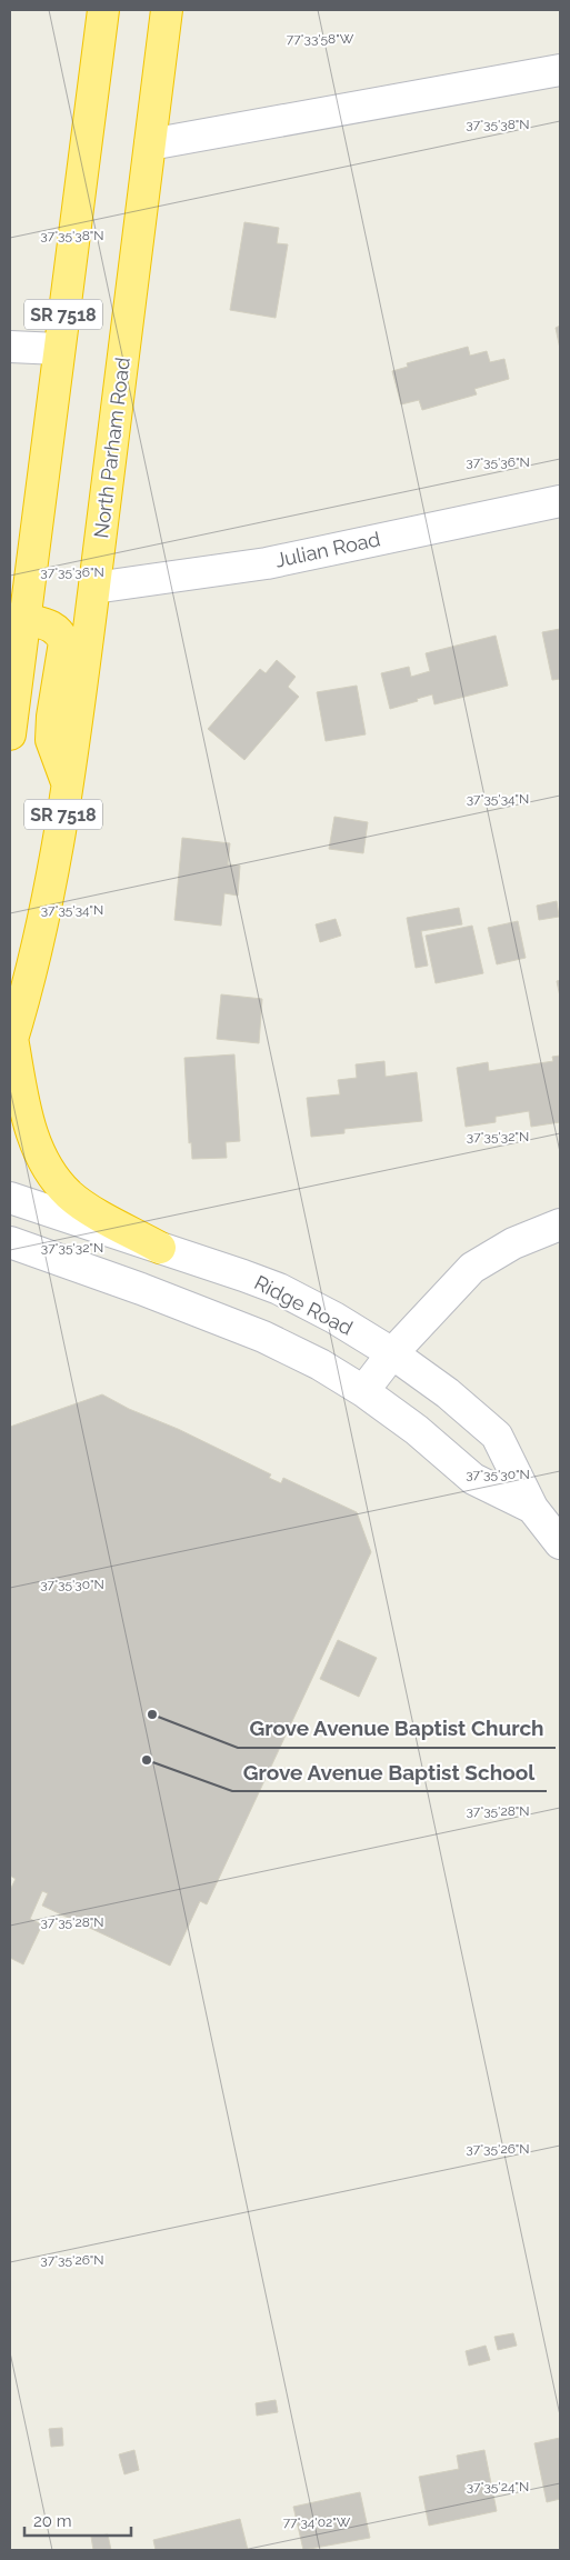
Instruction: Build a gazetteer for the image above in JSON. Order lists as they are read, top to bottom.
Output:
{
  "streets": {
    "highway": ["SR 7518", "North Parham Road"],
    "street": ["Julian Road", "Ridge Road"]
  },
  "crossings": [
    ["North Parham Road", "Julian Road"]
  ],
  "places": ["Grove Avenue Baptist Church", "Grove Avenue Baptist School"],
  "scale_bar": "20 m",
  "coordinates": [
    "77°33'58\"W",
    "37°35'38\"N",
    "37°35'36\"N",
    "37°35'34\"N",
    "37°35'32\"N",
    "37°35'30\"N",
    "37°35'28\"N",
    "37°35'26\"N",
    "37°35'24\"N",
    "77°34'02\"W"
  ]
}
